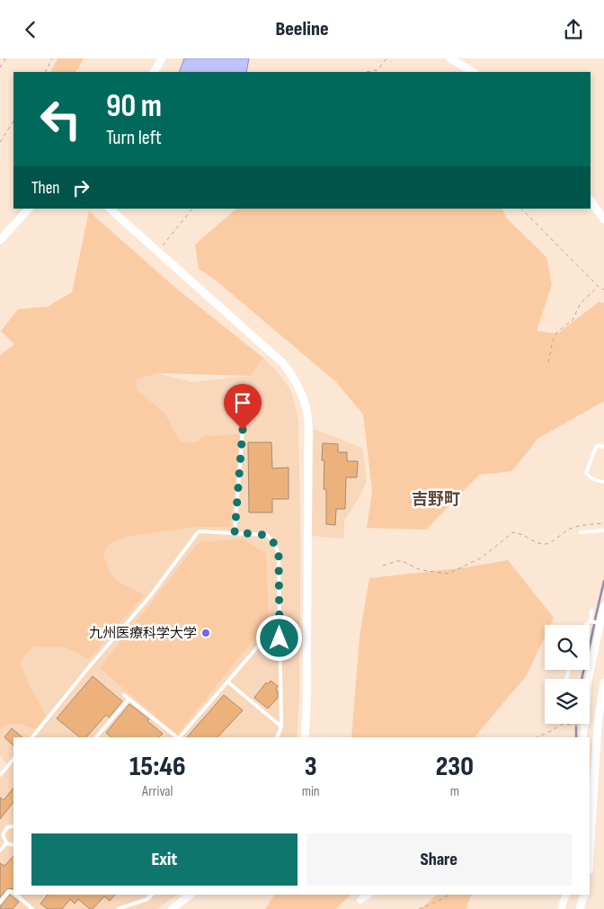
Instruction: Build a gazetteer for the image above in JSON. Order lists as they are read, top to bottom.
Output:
{
  "districts": ["吉野町"],
  "places": ["九州医療科学大学"],
  "page": {
    "header": "Beeline",
    "turn": ["90 m", "Turn left"],
    "then": "Then",
    "eta": [
      "15:46",
      "Arrival",
      "3",
      "min",
      "230",
      "m"
    ],
    "buttons": ["Exit", "Share"]
  }
}
